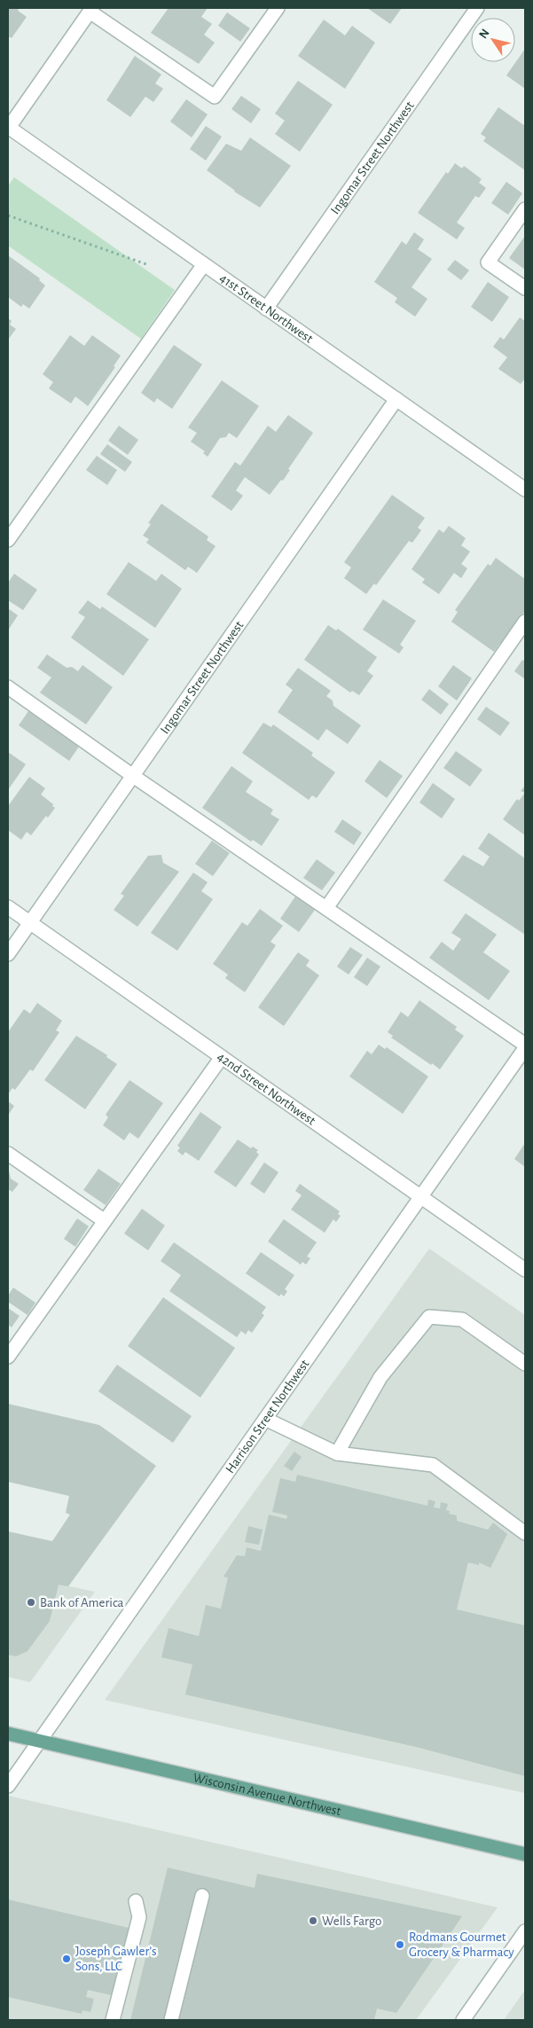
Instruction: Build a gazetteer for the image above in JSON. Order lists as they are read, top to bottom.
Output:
{
  "streets": {
    "main road": ["Wisconsin Avenue Northwest"],
    "street": [
      "Ingomar Street Northwest",
      "41st Street Northwest",
      "42nd Street Northwest",
      "Harrison Street Northwest"
    ]
  },
  "crossings": [
    ["Ingomar Street Northwest", "41st Street Northwest"],
    ["Ingomar Street Northwest", "42nd Street Northwest"],
    ["42nd Street Northwest", "Harrison Street Northwest"],
    ["Harrison Street Northwest", "Wisconsin Avenue Northwest"]
  ],
  "places": [
    "Bank of America",
    "Wells Fargo",
    "Rodmans Gourmet Grocery & Pharmacy",
    "Joseph Gawler’s Sons, LLC"
  ],
  "north": "top left"
}
